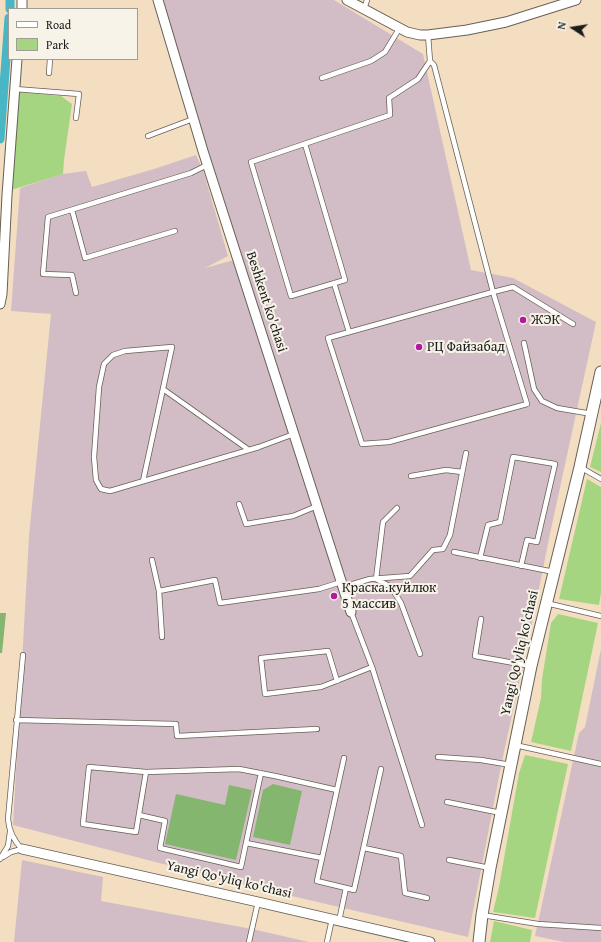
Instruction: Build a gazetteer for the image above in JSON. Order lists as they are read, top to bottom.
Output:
{
  "streets": {
    "street": ["Beshkent ko'chasi", "Yangi Qo'yliq ko'chasi"]
  },
  "places": ["ЖЭК", "РЦ Файзабад", "Краска.куйлюк 5 массив"],
  "legend": ["Road", "Park"],
  "north": "left"
}
